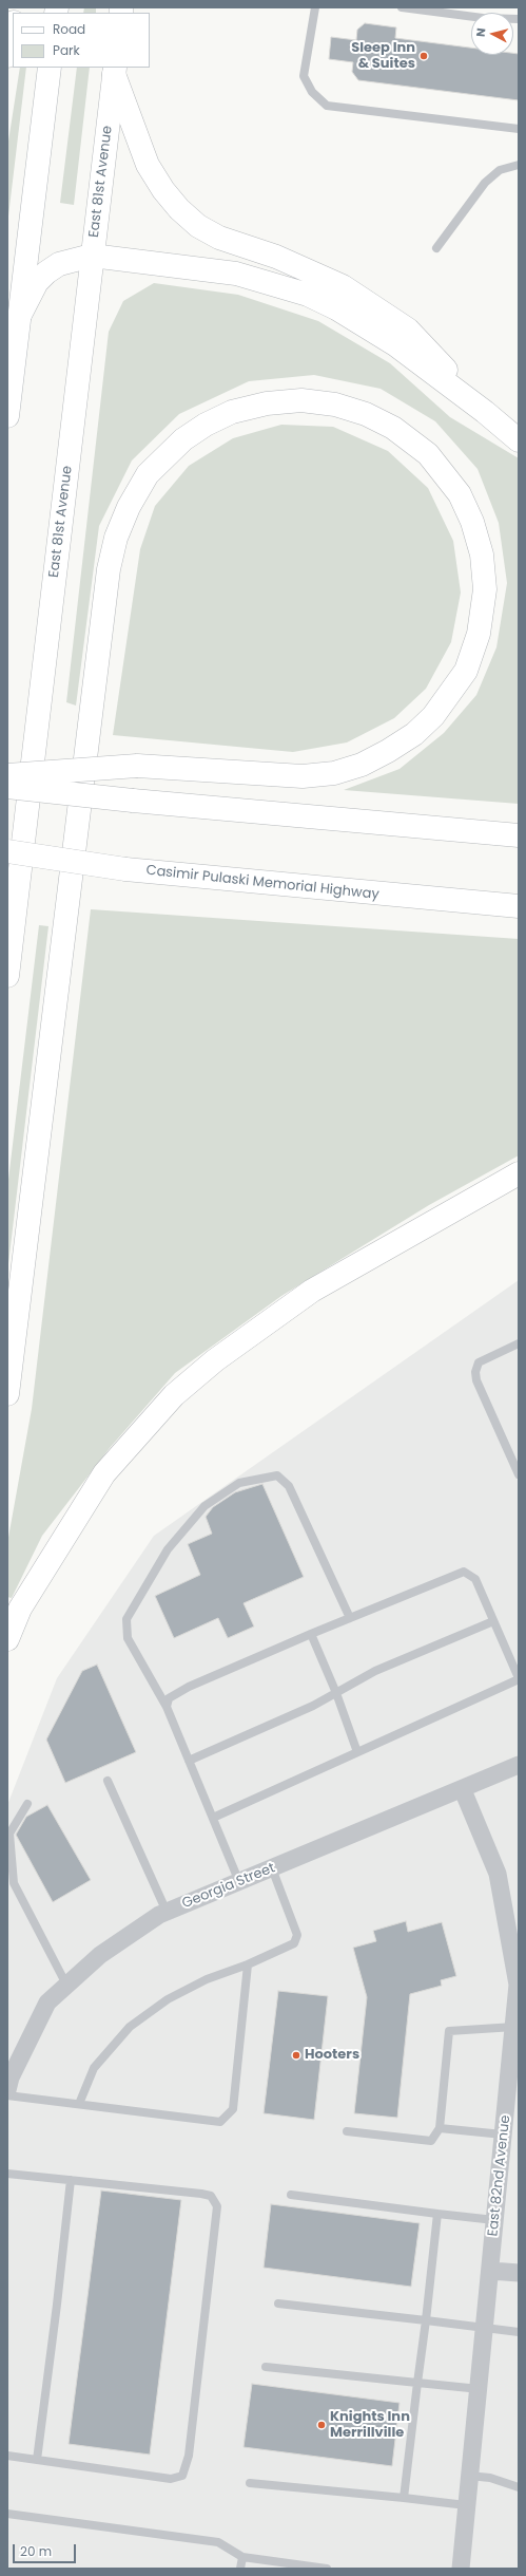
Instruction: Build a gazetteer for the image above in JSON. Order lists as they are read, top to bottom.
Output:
{
  "streets": {
    "main road": ["East 81st Avenue", "Casimir Pulaski Memorial Highway"],
    "street": ["Georgia Street", "East 82nd Avenue"]
  },
  "crossings": [
    ["Georgia Street", "East 82nd Avenue"]
  ],
  "places": ["Sleep Inn & Suites", "Hooters", "Knights Inn Merrillville"],
  "legend": ["Road", "Park"],
  "scale_bar": "20 m",
  "north": "left"
}
